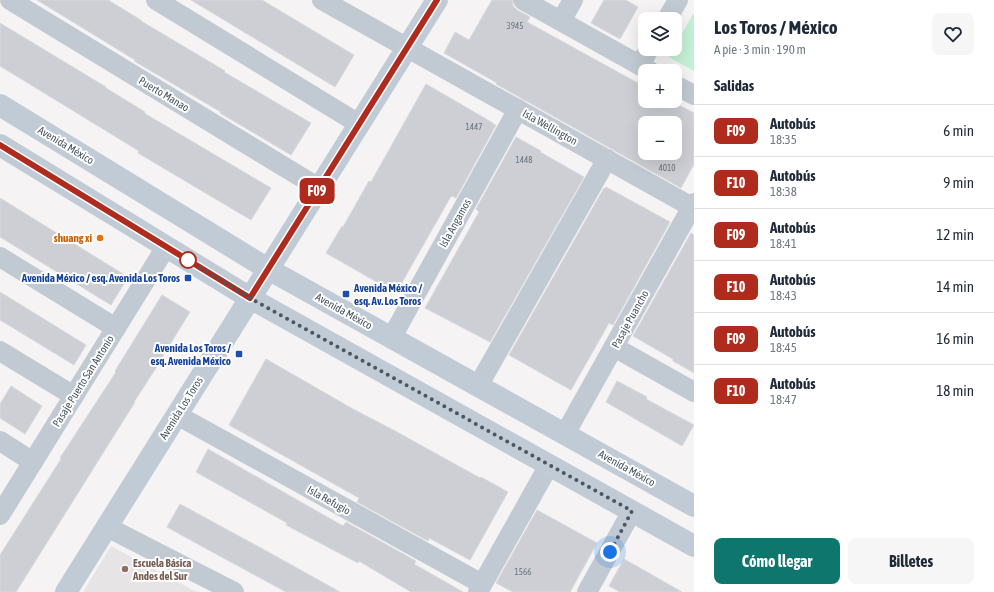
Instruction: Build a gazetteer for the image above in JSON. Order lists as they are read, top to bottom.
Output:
{
  "streets": {
    "main road": ["Avenida México", "Avenida Los Toros"],
    "street": [
      "Puerto Manao",
      "Isla Wellington",
      "Isla Angamos",
      "Pasaje Puancho",
      "Pasaje Puerto San Antonio",
      "Isla Refugio"
    ]
  },
  "crossings": [
    ["Puerto Manao", "Avenida Los Toros"],
    ["Isla Wellington", "Isla Angamos"],
    ["Isla Wellington", "Pasaje Puancho"],
    ["Isla Wellington", "Avenida Los Toros"],
    ["Avenida México", "Isla Angamos"],
    ["Avenida México", "Pasaje Puancho"],
    ["Avenida México", "Avenida Los Toros"],
    ["Avenida Los Toros", "Isla Refugio"]
  ],
  "places": {
    "other": ["shuang xi", "Escuela Básica Andes del Sur"],
    "transit": ["Avenida México / esq. Avenida Los Toros", "Avenida México / esq. Av. Los Toros", "Avenida Los Toros / esq. Avenida México"]
  },
  "lines": ["bus line F09"],
  "house_numbers": [
    "3945",
    "1447",
    "1448",
    "4010",
    "1566"
  ],
  "page": {
    "on_map": "F09",
    "heading": [
      ["Los Toros / México", "A pie · 3 min · 190 m"],
      "Salidas"
    ],
    "map_buttons": ["+", "−"],
    "list": [
      {
        "mark": "F09",
        "name": "Autobús",
        "note": "18:35",
        "value": "6 min"
      },
      {
        "mark": "F10",
        "name": "Autobús",
        "note": "18:38",
        "value": "9 min"
      },
      {
        "mark": "F09",
        "name": "Autobús",
        "note": "18:41",
        "value": "12 min"
      },
      {
        "mark": "F10",
        "name": "Autobús",
        "note": "18:43",
        "value": "14 min"
      },
      {
        "mark": "F09",
        "name": "Autobús",
        "note": "18:45",
        "value": "16 min"
      },
      {
        "mark": "F10",
        "name": "Autobús",
        "note": "18:47",
        "value": "18 min"
      }
    ],
    "buttons": ["Cómo llegar", "Billetes"]
  }
}
